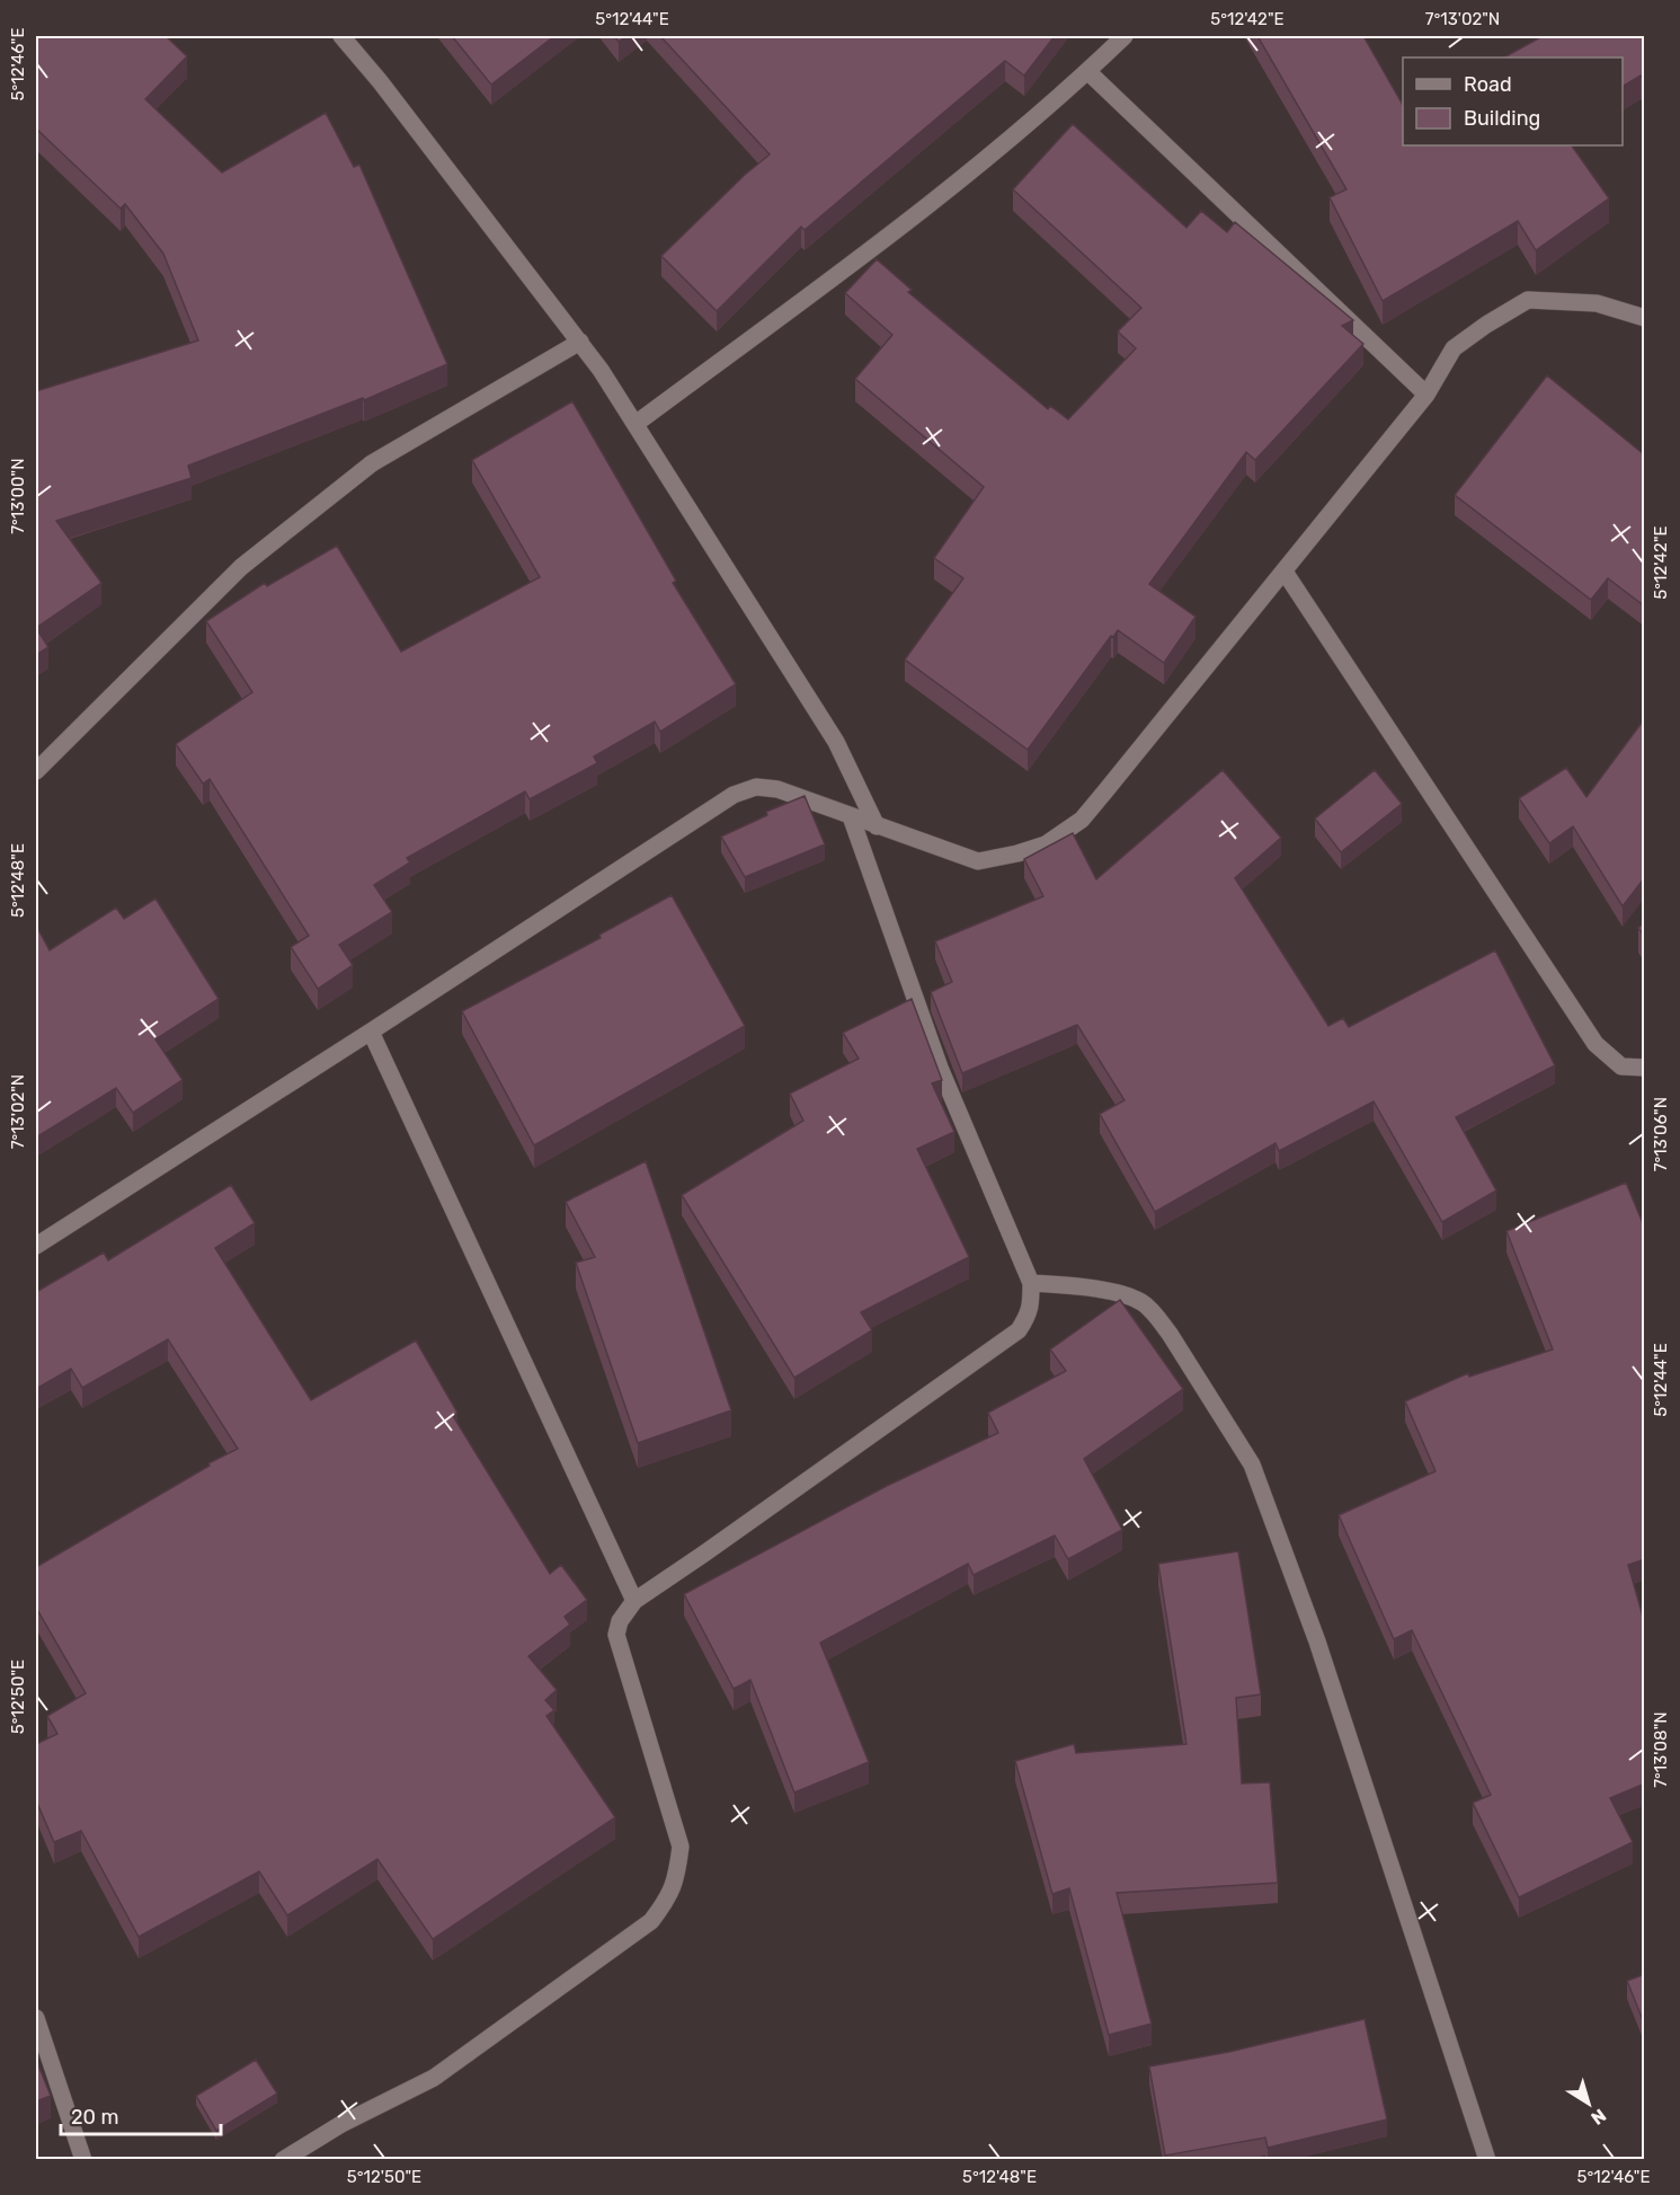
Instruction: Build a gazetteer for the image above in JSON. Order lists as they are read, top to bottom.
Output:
{
  "legend": ["Road", "Building"],
  "scale_bar": "20 m",
  "north": "bottom right",
  "coordinates": [
    "5°12'44\"E",
    "5°12'42\"E",
    "7°13'02\"N",
    "5°12'46\"E",
    "7°13'00\"N",
    "5°12'48\"E",
    "7°13'06\"N",
    "5°12'50\"E",
    "7°13'08\"N"
  ]
}
